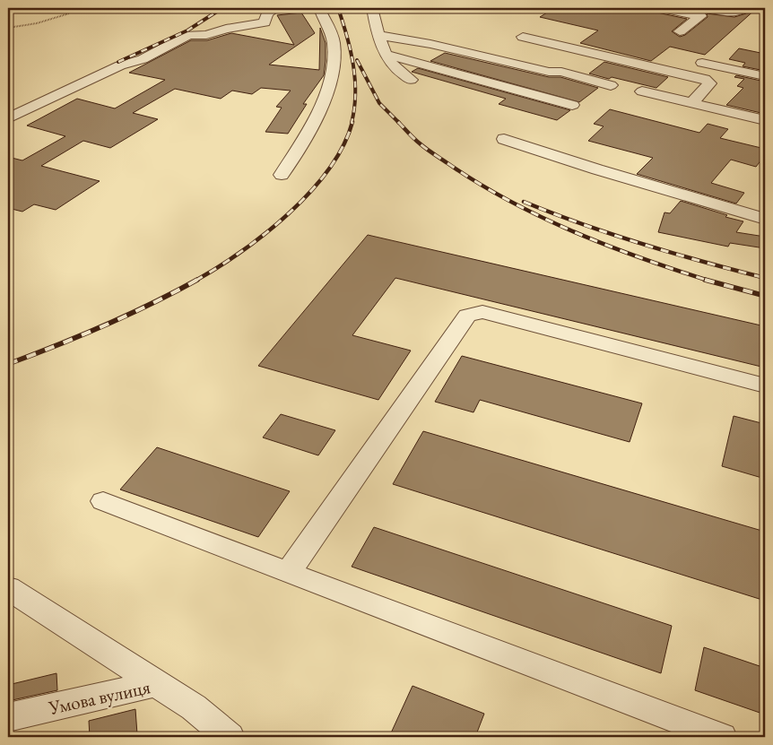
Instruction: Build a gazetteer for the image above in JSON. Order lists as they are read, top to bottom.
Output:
{
  "streets": {
    "street": ["Умова вулиця"]
  }
}
